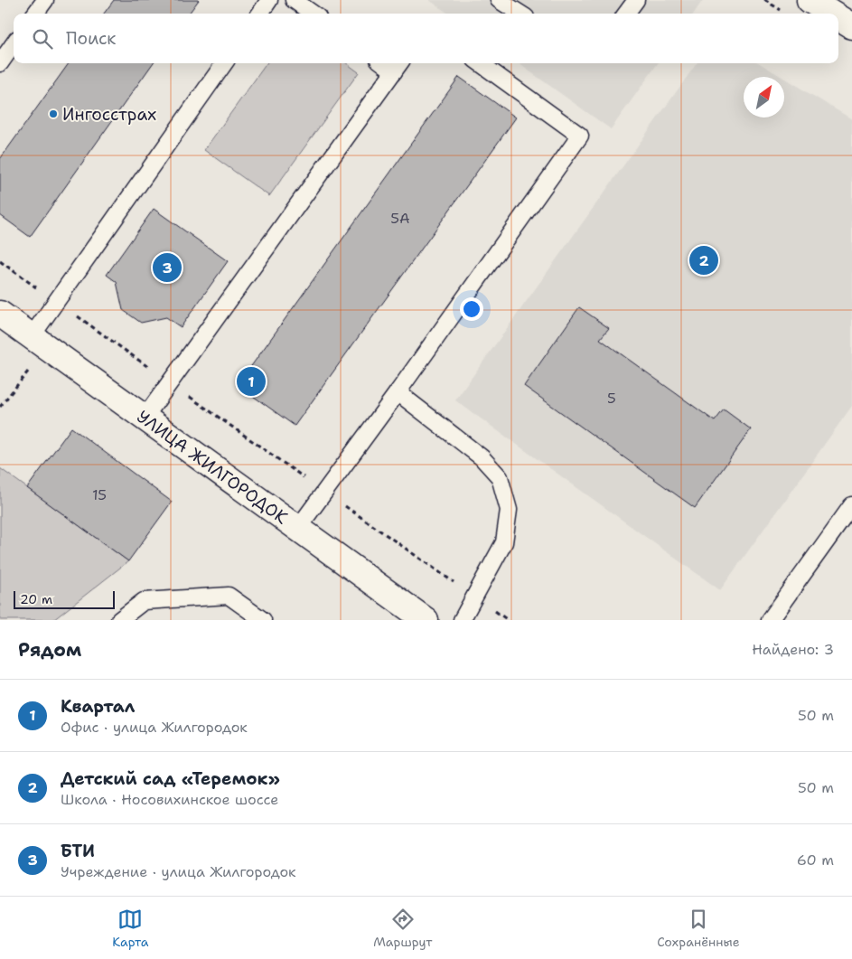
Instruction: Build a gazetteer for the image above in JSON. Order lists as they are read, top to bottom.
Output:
{
  "streets": {
    "street": ["УЛИЦА ЖИЛГОРОДОК"]
  },
  "places": ["Ингосстрах"],
  "house_numbers": ["5А", "5", "15"],
  "scale_bar": "20 m",
  "north": "top right",
  "page": {
    "search": "Поиск",
    "pins": ["2", "3", "1"],
    "scale": "20 m",
    "heading": ["Рядом", "Найдено: 3"],
    "list": [
      {
        "mark": "1",
        "name": "Квартал",
        "note": "Офис · улица Жилгородок",
        "value": "50 m"
      },
      {
        "mark": "2",
        "name": "Детский сад «Теремок»",
        "note": "Школа · Носовихинское шоссе",
        "value": "50 m"
      },
      {
        "mark": "3",
        "name": "БТИ",
        "note": "Учреждение · улица Жилгородок",
        "value": "60 m"
      }
    ],
    "nav": ["Карта", "Маршрут", "Сохранённые"]
  }
}
